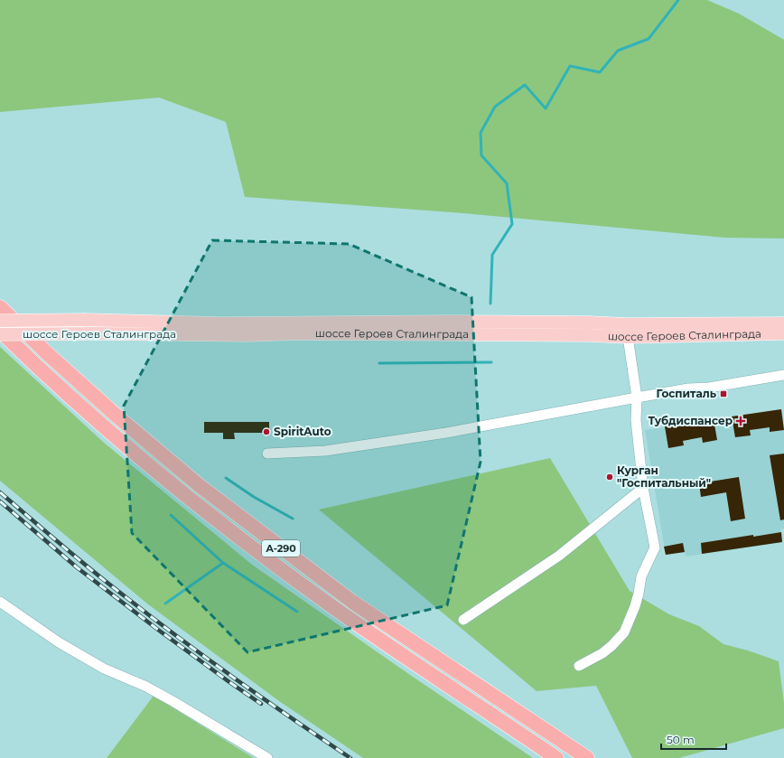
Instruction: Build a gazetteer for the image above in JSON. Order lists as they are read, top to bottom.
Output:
{
  "streets": {
    "highway": ["А-290"],
    "main road": ["шоссе Героев Сталинграда"]
  },
  "places": {
    "transit": ["Госпиталь"],
    "health": ["Тубдиспансер"],
    "other": ["SpiritAuto", "Курган \"Госпитальный\""]
  },
  "scale_bar": "50 m"
}
